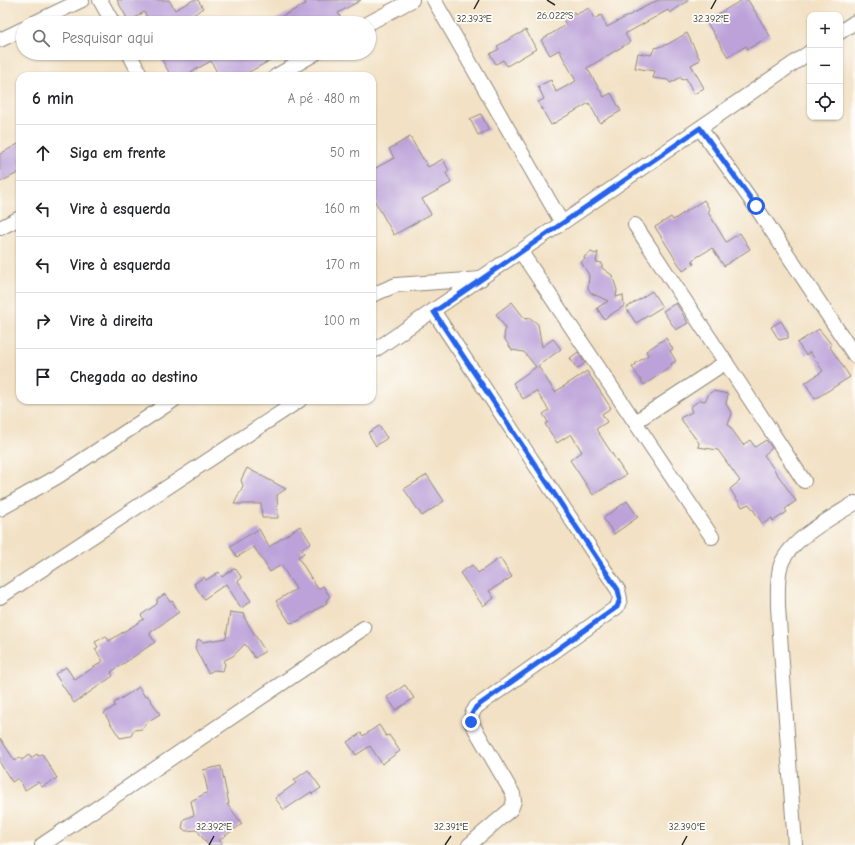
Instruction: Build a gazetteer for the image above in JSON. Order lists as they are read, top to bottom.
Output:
{
  "page": {
    "map_buttons": ["+", "−"],
    "search": "Pesquisar aqui",
    "heading": ["6 min", "A pé · 480 m"],
    "list": [
      ["Siga em frente", "50 m"],
      ["Vire à esquerda", "160 m"],
      ["Vire à esquerda", "170 m"],
      ["Vire à direita", "100 m"],
      "Chegada ao destino"
    ]
  },
  "coordinates": [
    "26.022°S",
    "32.393°E",
    "32.392°E",
    "32.391°E",
    "32.390°E"
  ]
}
